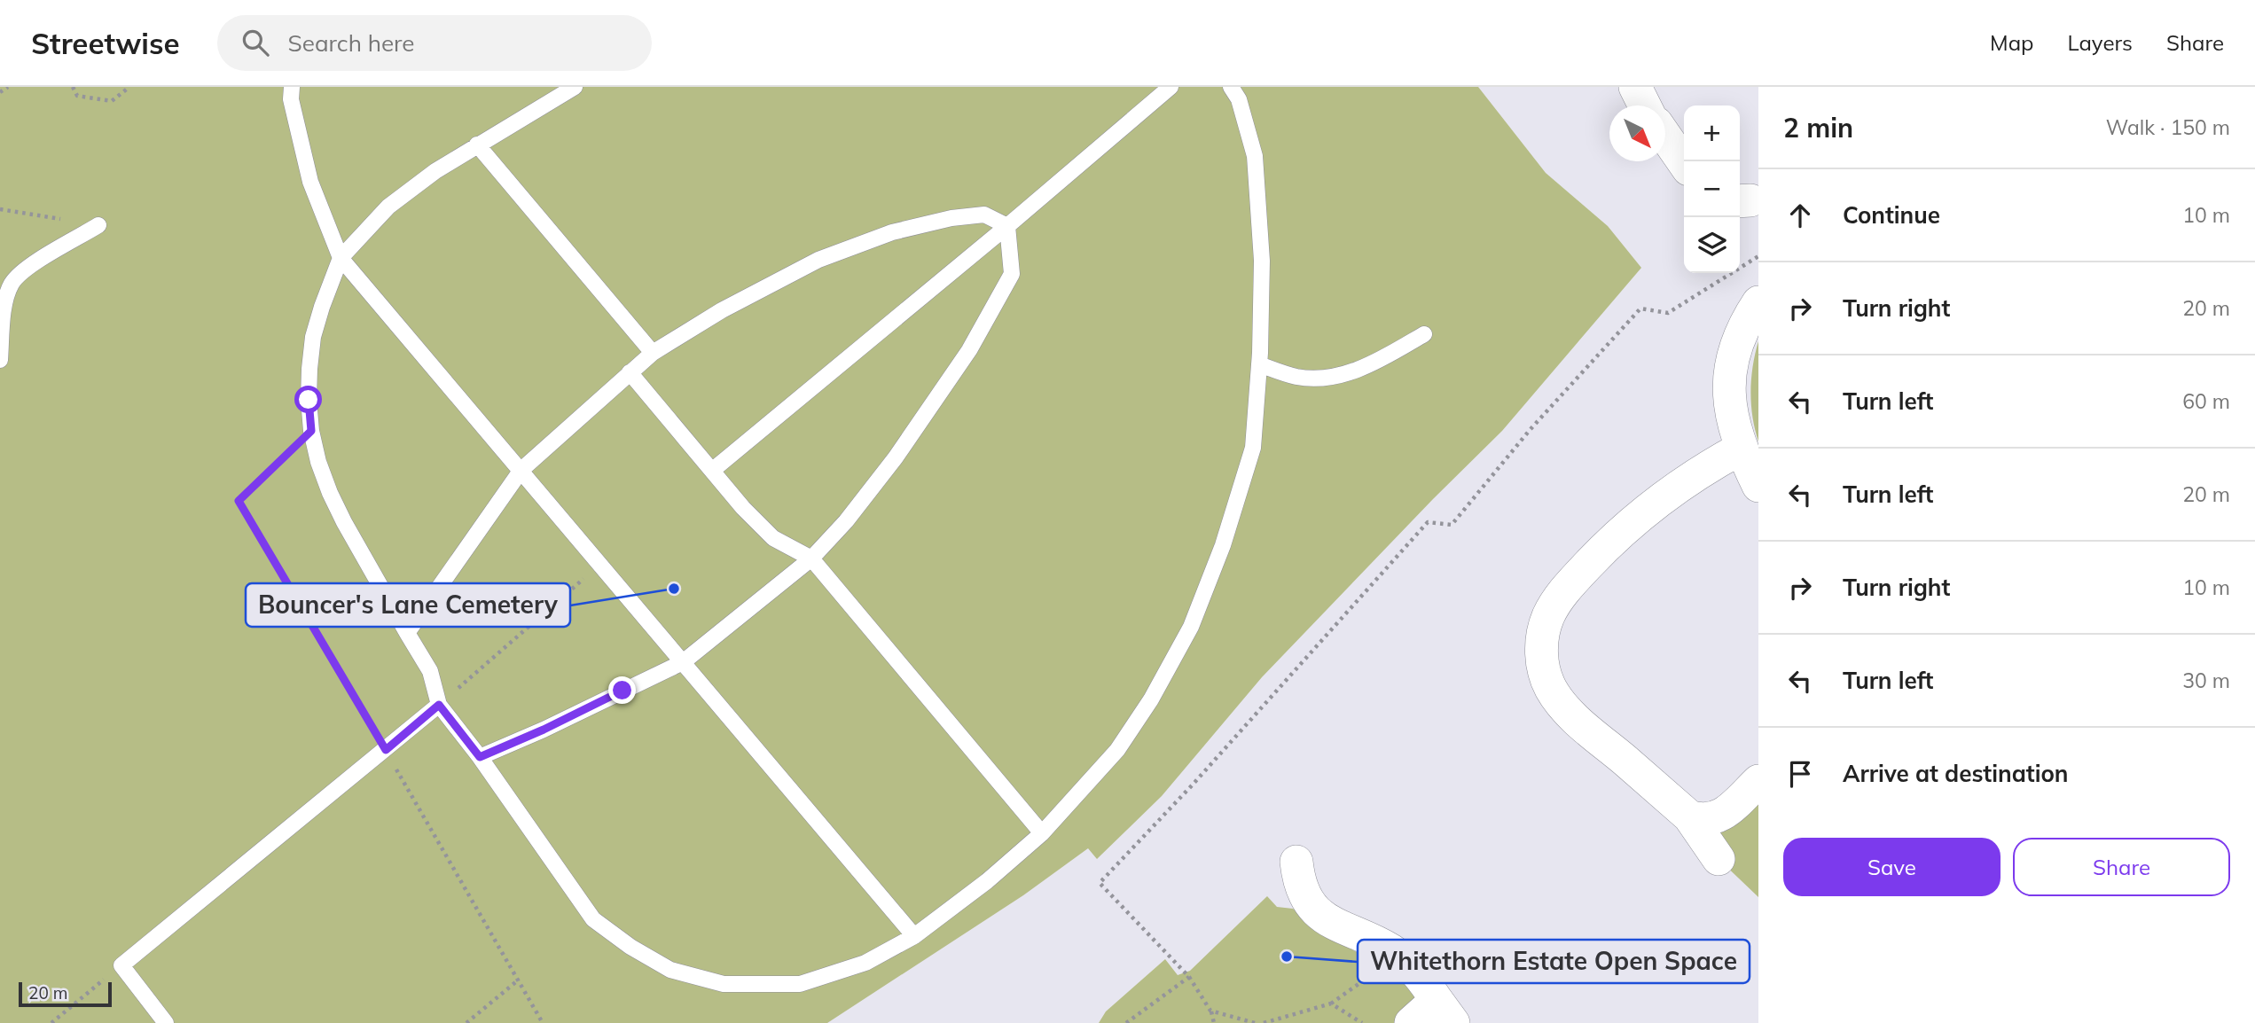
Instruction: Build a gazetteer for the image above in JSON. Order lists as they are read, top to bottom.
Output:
{
  "places": ["Bouncer's Lane Cemetery", "Whitethorn Estate Open Space"],
  "scale_bar": "20 m",
  "north": "bottom right",
  "page": {
    "header": "Streetwise",
    "search": "Search here",
    "nav": ["Map", "Layers", "Share"],
    "heading": ["2 min", "Walk · 150 m"],
    "map_buttons": ["+", "−"],
    "list": [
      ["Continue", "10 m"],
      ["Turn right", "20 m"],
      ["Turn left", "60 m"],
      ["Turn left", "20 m"],
      ["Turn right", "10 m"],
      ["Turn left", "30 m"],
      "Arrive at destination"
    ],
    "buttons": ["Save", "Share"],
    "scale": "20 m"
  }
}
